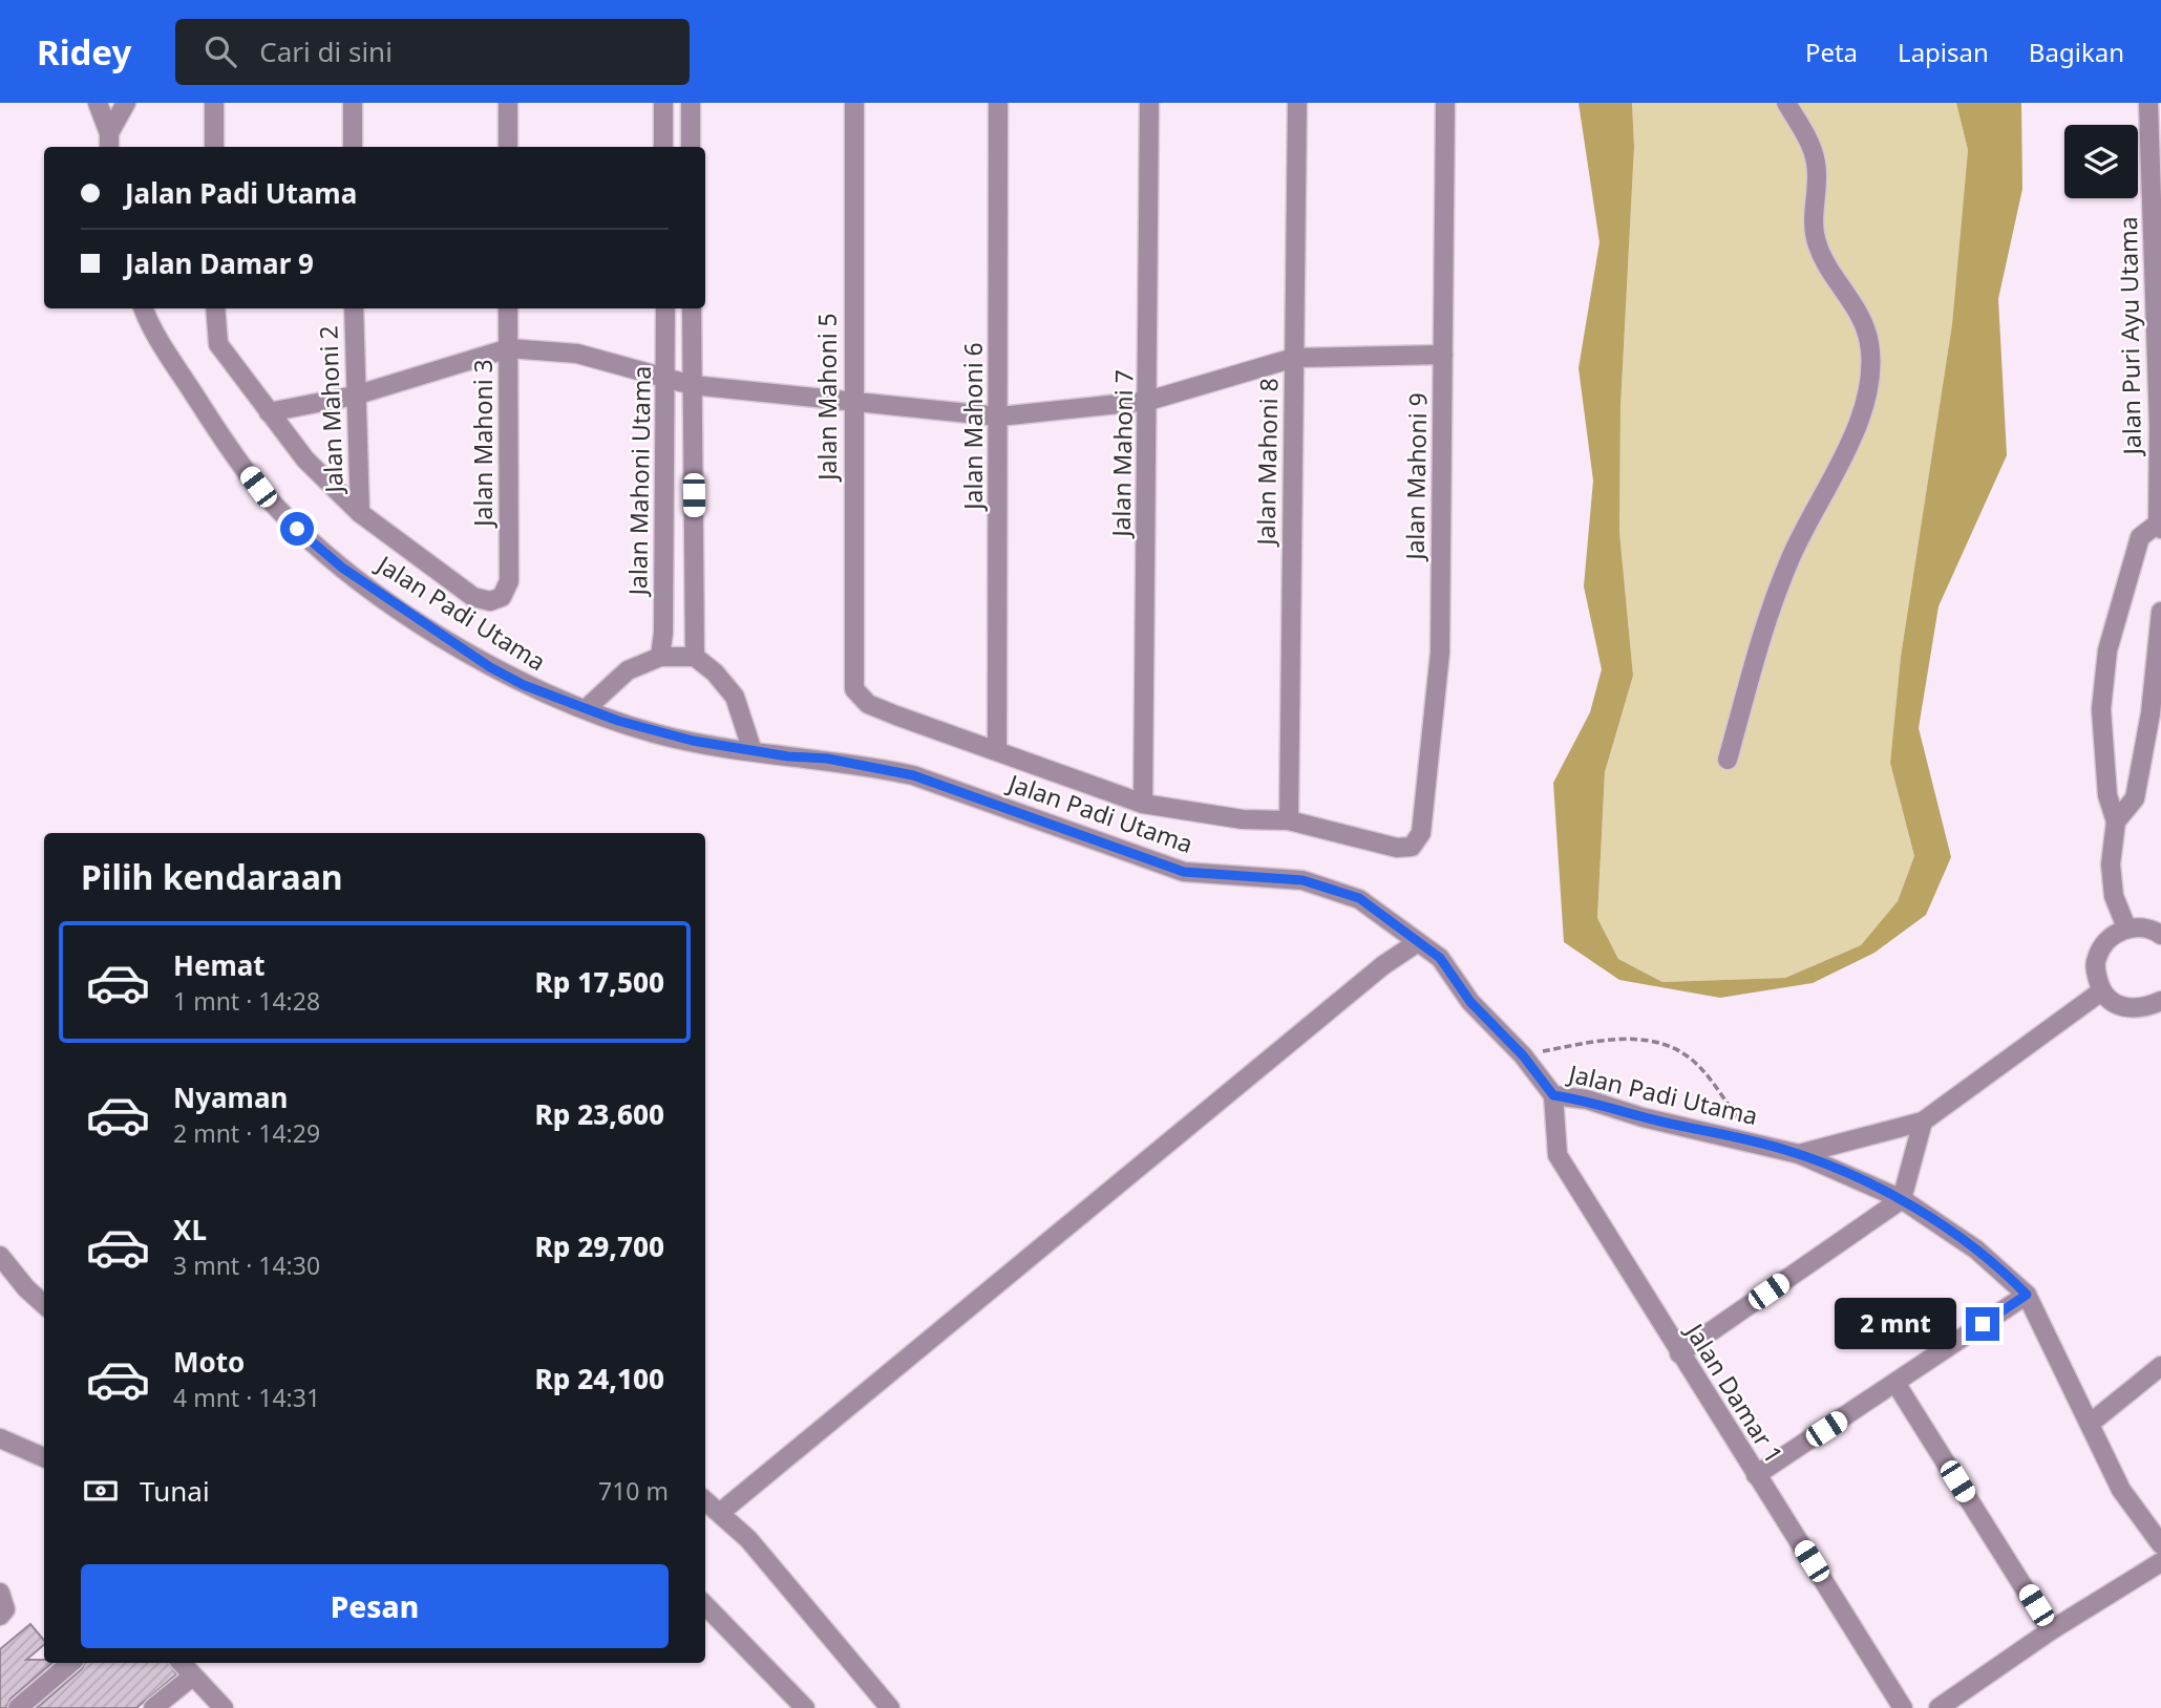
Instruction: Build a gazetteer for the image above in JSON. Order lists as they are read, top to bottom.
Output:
{
  "streets": {
    "street": [
      "Jalan Puri Ayu Utama",
      "Jalan Mahoni 5",
      "Jalan Mahoni 2",
      "Jalan Mahoni 6",
      "Jalan Mahoni 3",
      "Jalan Mahoni 7",
      "Jalan Mahoni 8",
      "Jalan Mahoni 9",
      "Jalan Mahoni Utama",
      "Jalan Padi Utama",
      "Jalan Damar 1"
    ]
  },
  "crossings": [
    ["Jalan Mahoni 5", "Jalan Mahoni 6"],
    ["Jalan Mahoni 2", "Jalan Mahoni 3"],
    ["Jalan Mahoni 8", "Jalan Mahoni 9"],
    ["Jalan Padi Utama", "Jalan Damar 1"]
  ],
  "page": {
    "header": "Ridey",
    "search": "Cari di sini",
    "nav": ["Peta", "Lapisan", "Bagikan"],
    "banner": ["Jalan Padi Utama", "Jalan Damar 9"],
    "heading": "Pilih kendaraan",
    "list": [
      {
        "name": "Hemat",
        "note": "1 mnt · 14:28",
        "value": "Rp 17,500"
      },
      {
        "name": "Nyaman",
        "note": "2 mnt · 14:29",
        "value": "Rp 23,600"
      },
      {
        "name": "XL",
        "note": "3 mnt · 14:30",
        "value": "Rp 29,700"
      },
      {
        "name": "Moto",
        "note": "4 mnt · 14:31",
        "value": "Rp 24,100"
      }
    ],
    "bubble": "2 mnt",
    "pay": ["Tunai", "710 m"],
    "buttons": "Pesan"
  }
}
